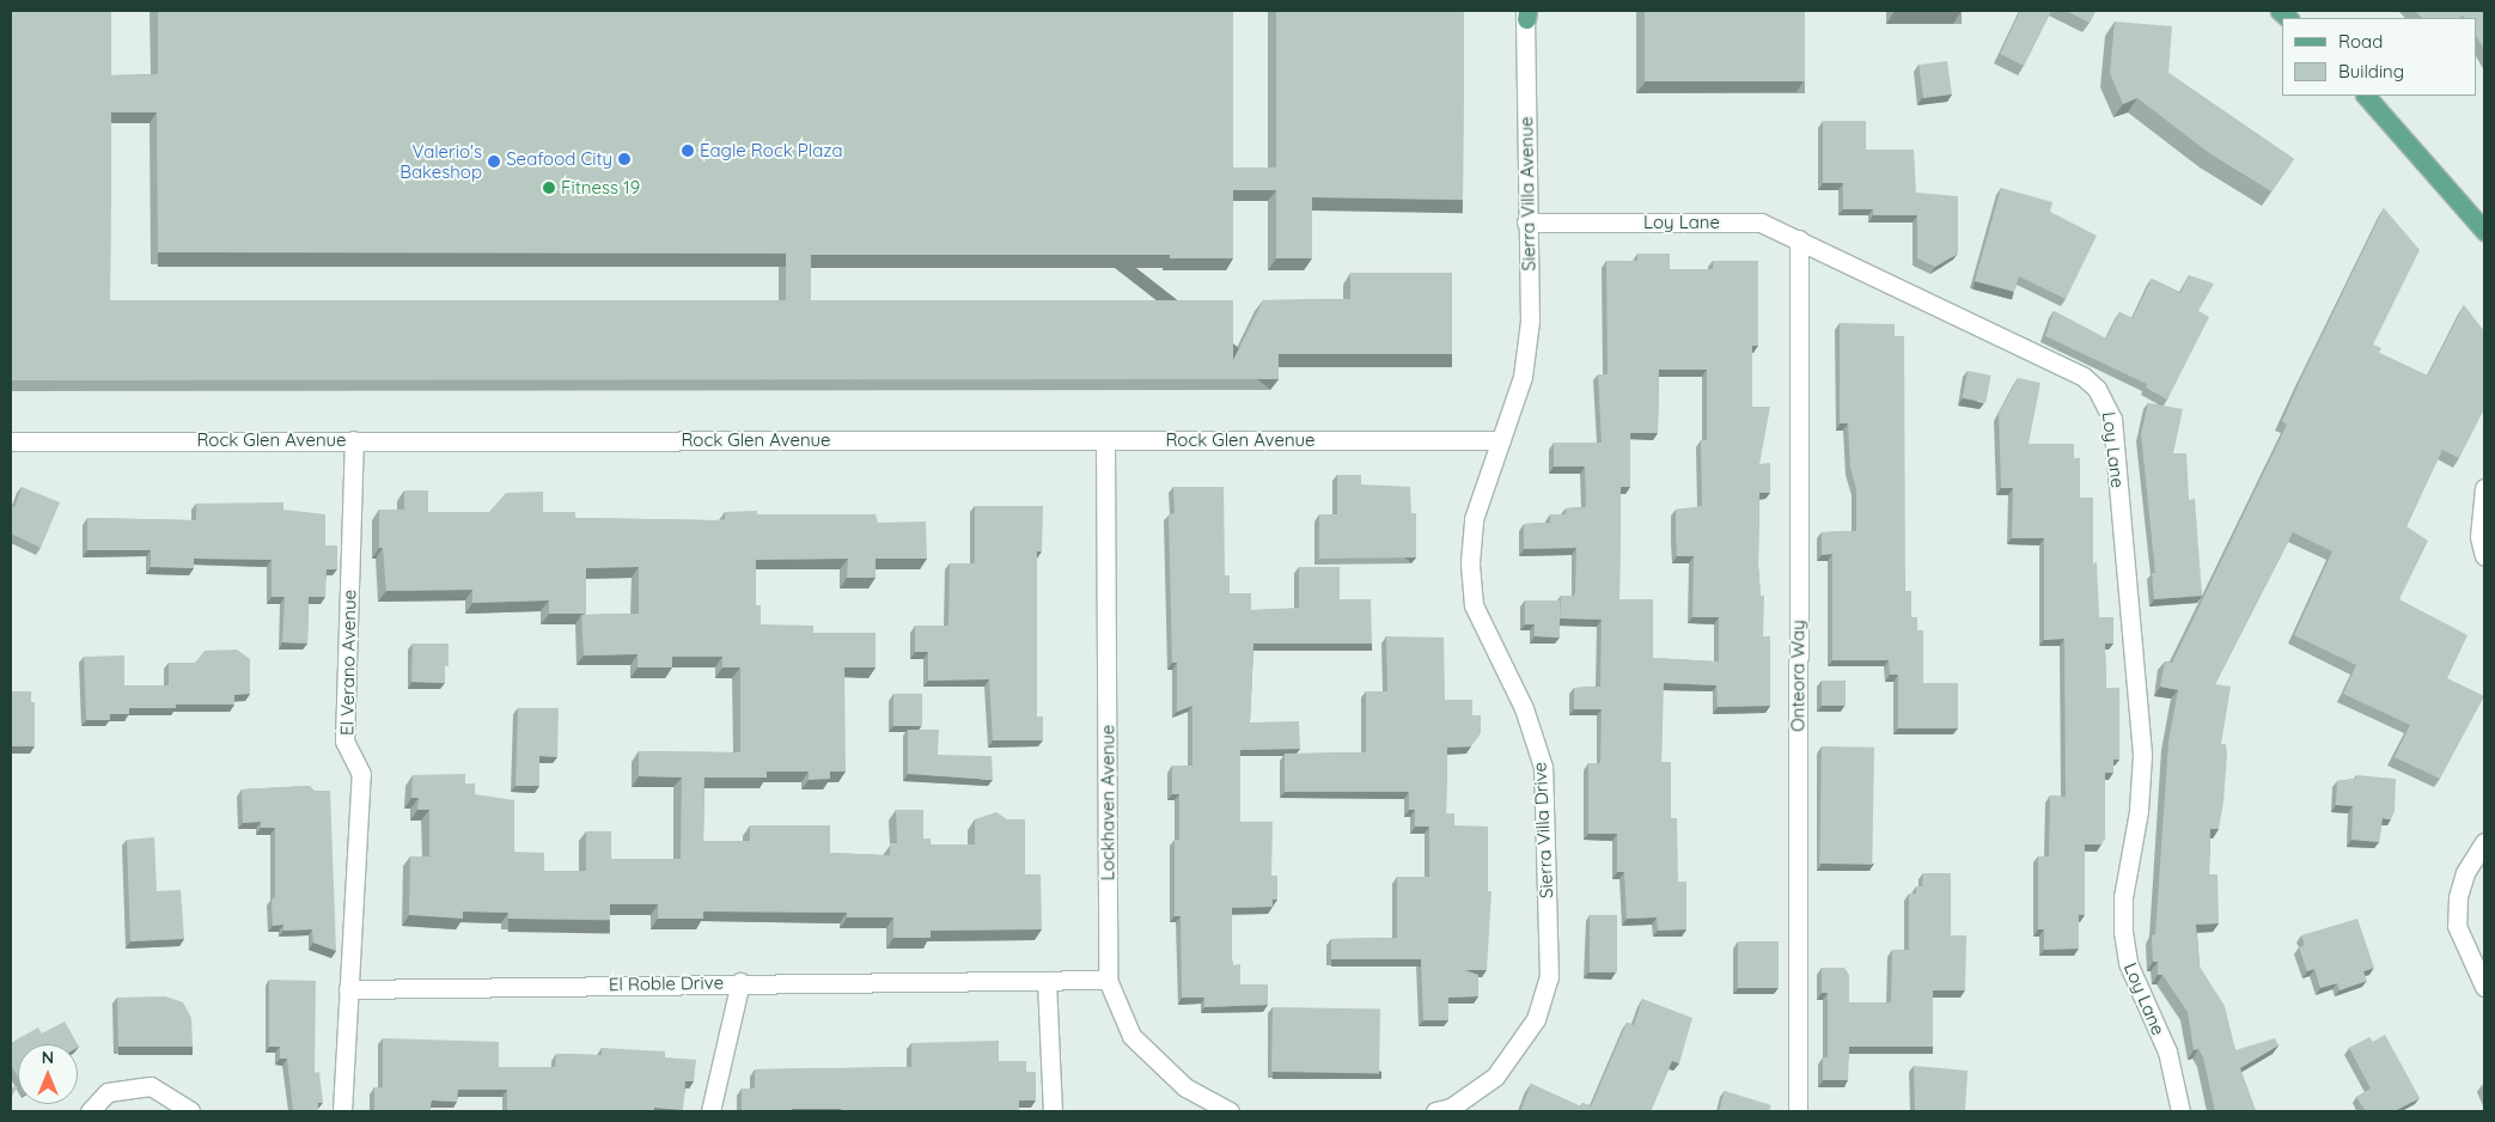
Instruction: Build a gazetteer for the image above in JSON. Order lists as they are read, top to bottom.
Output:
{
  "streets": {
    "street": [
      "Sierra Villa Avenue",
      "Loy Lane",
      "Rock Glen Avenue",
      "El Verano Avenue",
      "Onteora Way",
      "Lockhaven Avenue",
      "Sierra Villa Drive",
      "El Roble Drive"
    ]
  },
  "crossings": [
    ["Sierra Villa Avenue", "Loy Lane"],
    ["Sierra Villa Avenue", "Sierra Villa Drive"],
    ["Loy Lane", "Onteora Way"],
    ["Rock Glen Avenue", "El Verano Avenue"],
    ["Rock Glen Avenue", "Lockhaven Avenue"],
    ["Rock Glen Avenue", "Sierra Villa Drive"],
    ["El Verano Avenue", "El Roble Drive"],
    ["Lockhaven Avenue", "El Roble Drive"]
  ],
  "places": [
    "Eagle Rock Plaza",
    "Seafood City",
    "Valerio's Bakeshop",
    "Fitness 19"
  ],
  "legend": ["Road", "Building"],
  "north": "top"
}
